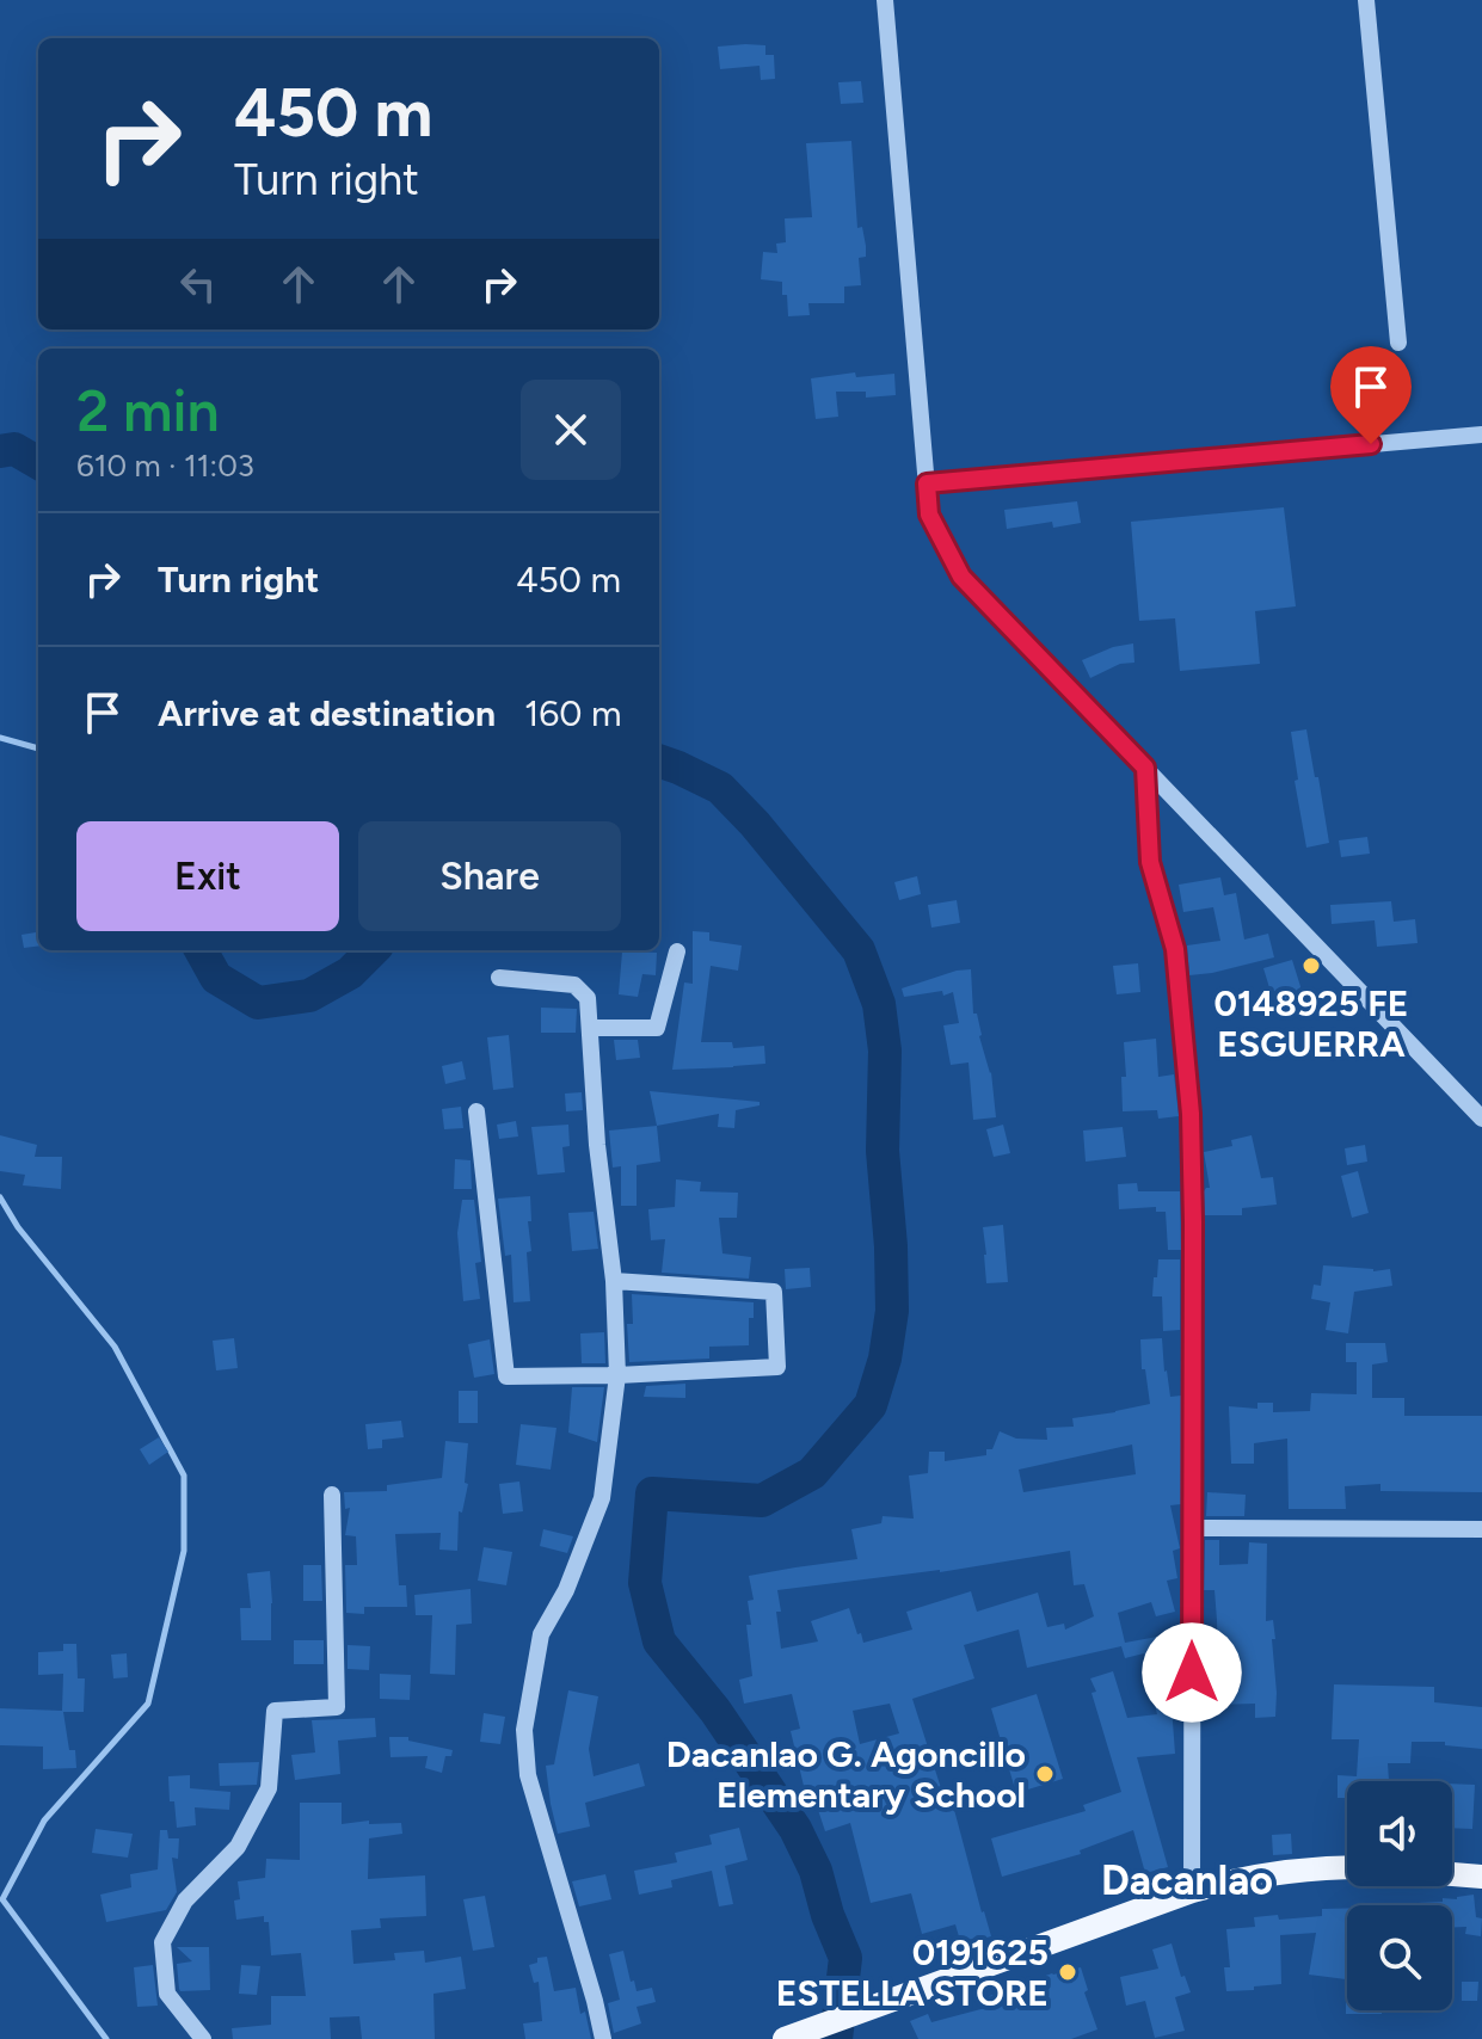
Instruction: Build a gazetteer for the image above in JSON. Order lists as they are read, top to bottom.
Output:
{
  "districts": ["Dacanlao"],
  "places": ["0148925 FE ESGUERRA", "Dacanlao G. Agoncillo Elementary School", "0191625 ESTELLA STORE"],
  "page": {
    "turn": ["450 m", "Turn right"],
    "heading": ["2 min", "610 m · 11:03"],
    "list": [
      {
        "name": "Turn right",
        "value": "450 m"
      },
      {
        "name": "Arrive at destination",
        "value": "160 m"
      }
    ],
    "buttons": ["Exit", "Share"]
  }
}
